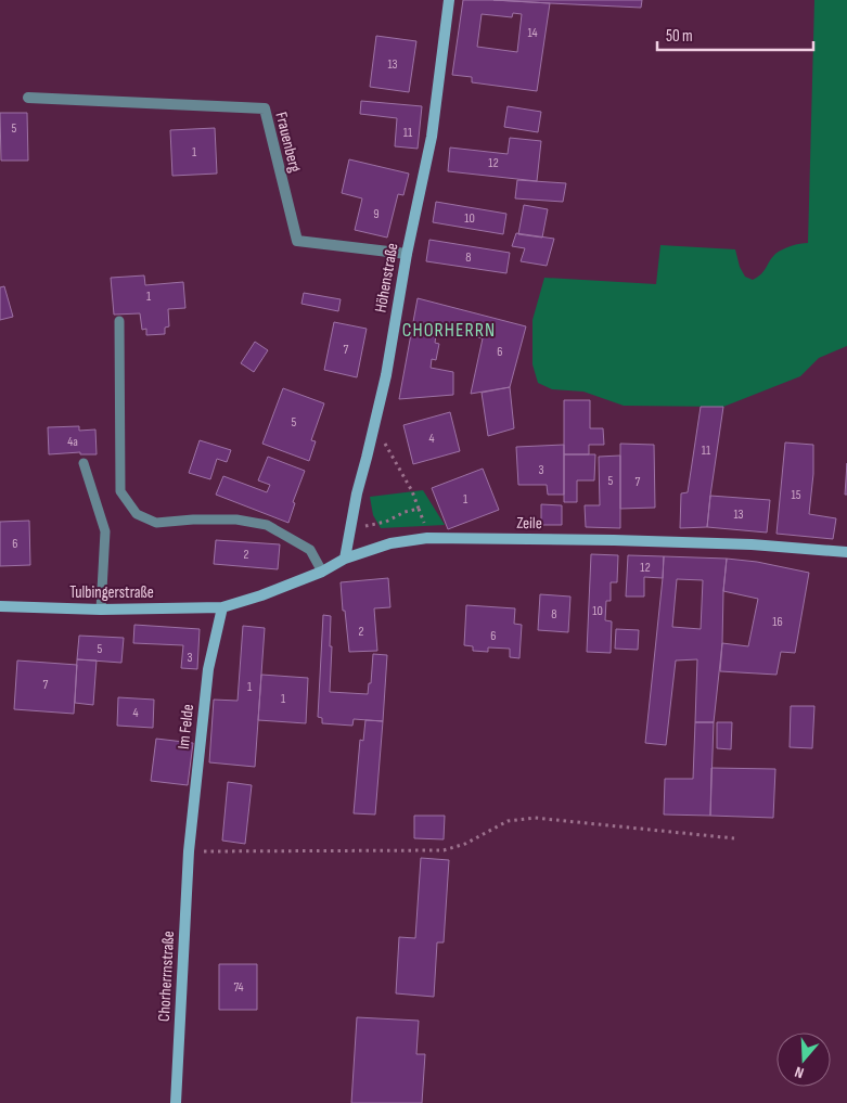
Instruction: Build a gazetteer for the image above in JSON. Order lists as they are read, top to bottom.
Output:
{
  "streets": {
    "street": [
      "Frauenberg",
      "Höhenstraße",
      "Zeile",
      "Tulbingerstraße",
      "Im Felde",
      "Chorherrnstraße"
    ]
  },
  "crossings": [
    ["Frauenberg", "Höhenstraße"],
    ["Höhenstraße", "Zeile"],
    ["Zeile", "Tulbingerstraße"],
    ["Zeile", "Im Felde"],
    ["Tulbingerstraße", "Im Felde"],
    ["Im Felde", "Chorherrnstraße"]
  ],
  "districts": ["CHORHERRN"],
  "house_numbers": [
    "14",
    "13",
    "5",
    "11",
    "1",
    "12",
    "9",
    "10",
    "8",
    "1",
    "7",
    "6",
    "5",
    "4",
    "4a",
    "11",
    "3",
    "5",
    "7",
    "15",
    "1",
    "13",
    "6",
    "2",
    "12",
    "10",
    "8",
    "16",
    "2",
    "6",
    "5",
    "3",
    "7",
    "1",
    "1",
    "4",
    "74"
  ],
  "scale_bar": "50 m",
  "north": "bottom"
}
